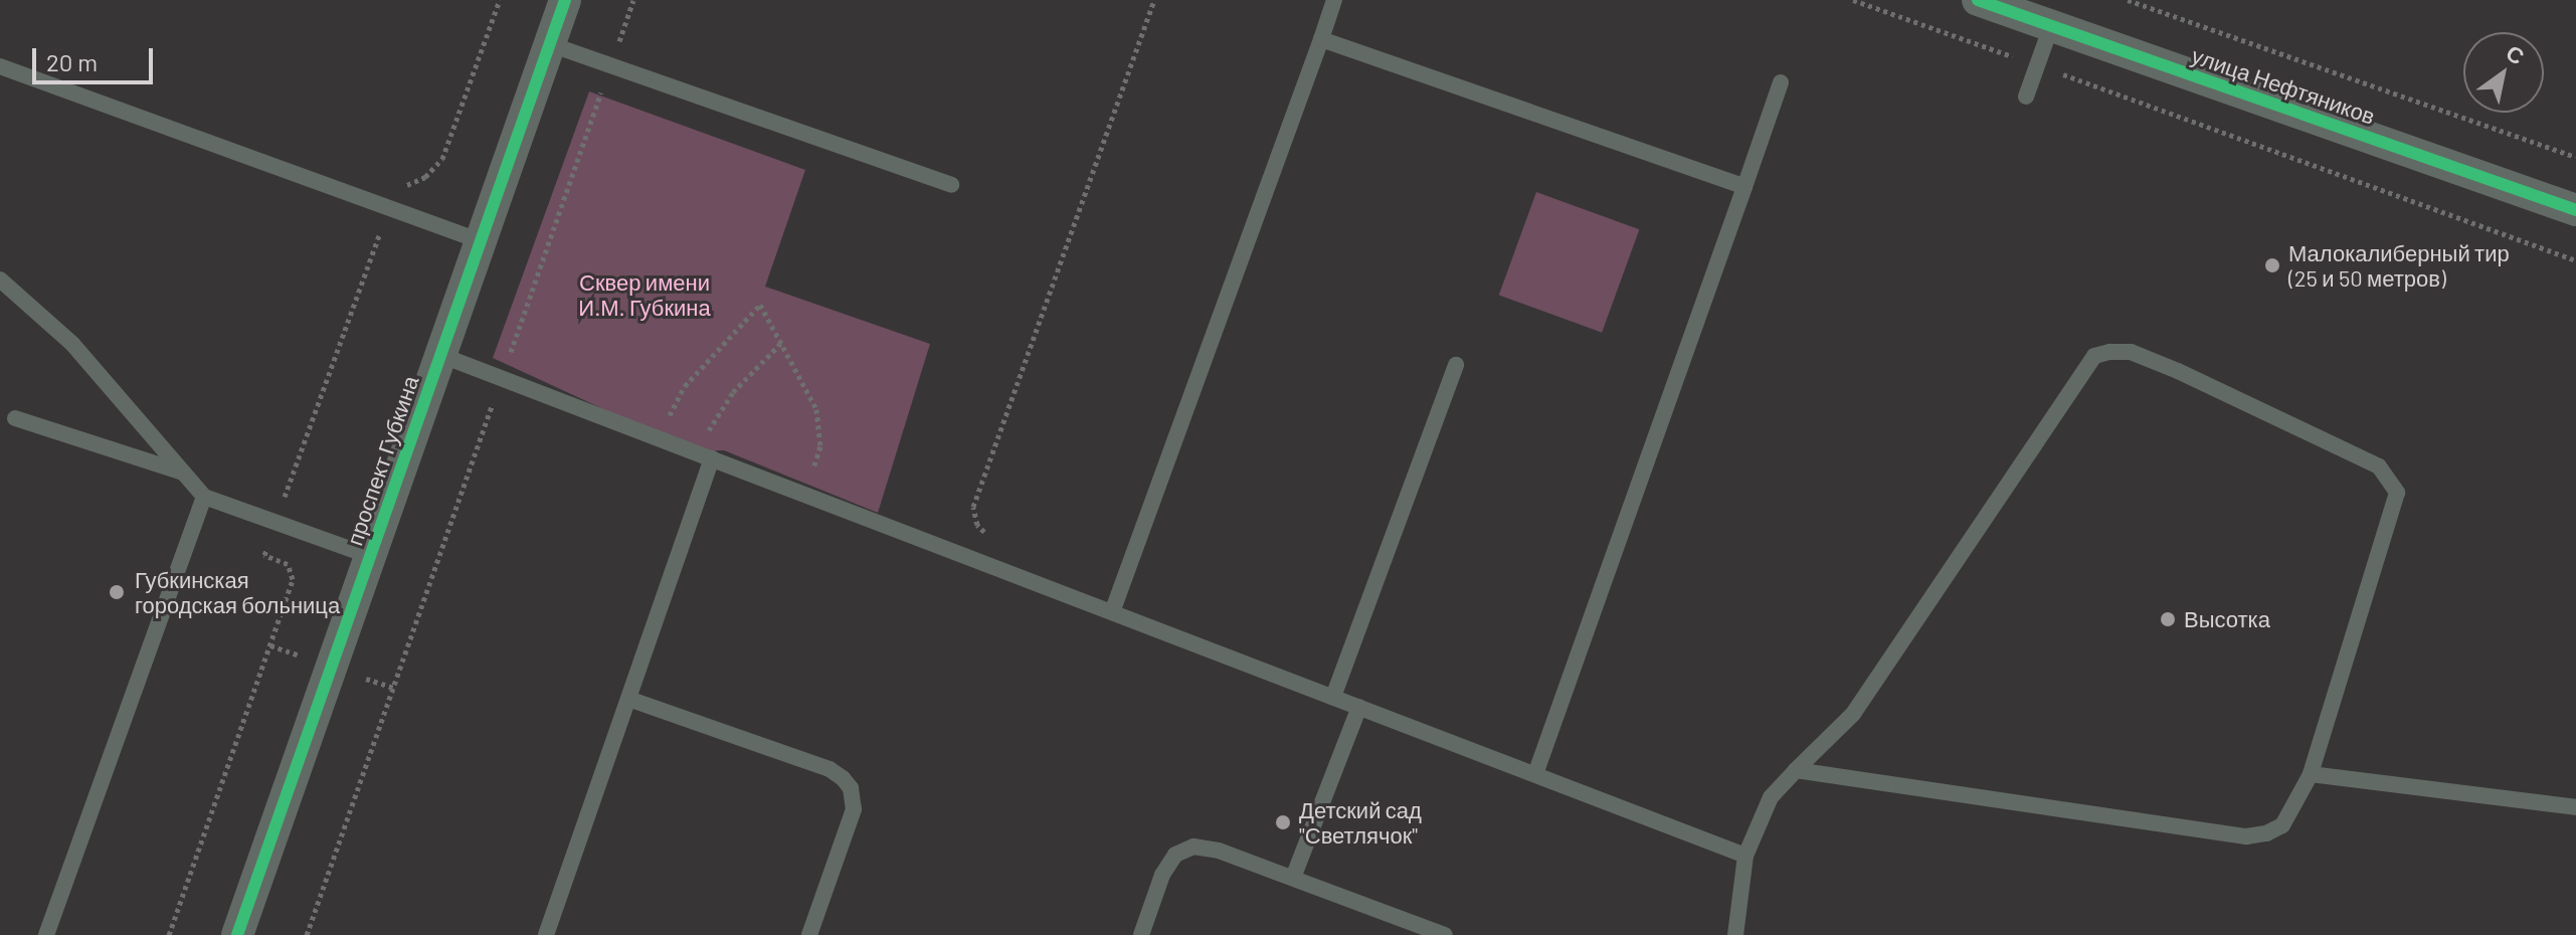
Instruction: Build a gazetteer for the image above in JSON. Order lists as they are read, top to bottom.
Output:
{
  "streets": {
    "street": ["улица Нефтяников", "проспект Губкина"]
  },
  "parks": ["Сквер имени И.М. Губкина"],
  "places": [
    "Малокалиберный тир (25 и 50 метров)",
    "Губкинская городская больница",
    "Высотка",
    "Детский сад \"Светлячок\""
  ],
  "scale_bar": "20 m",
  "north": "top right"
}
